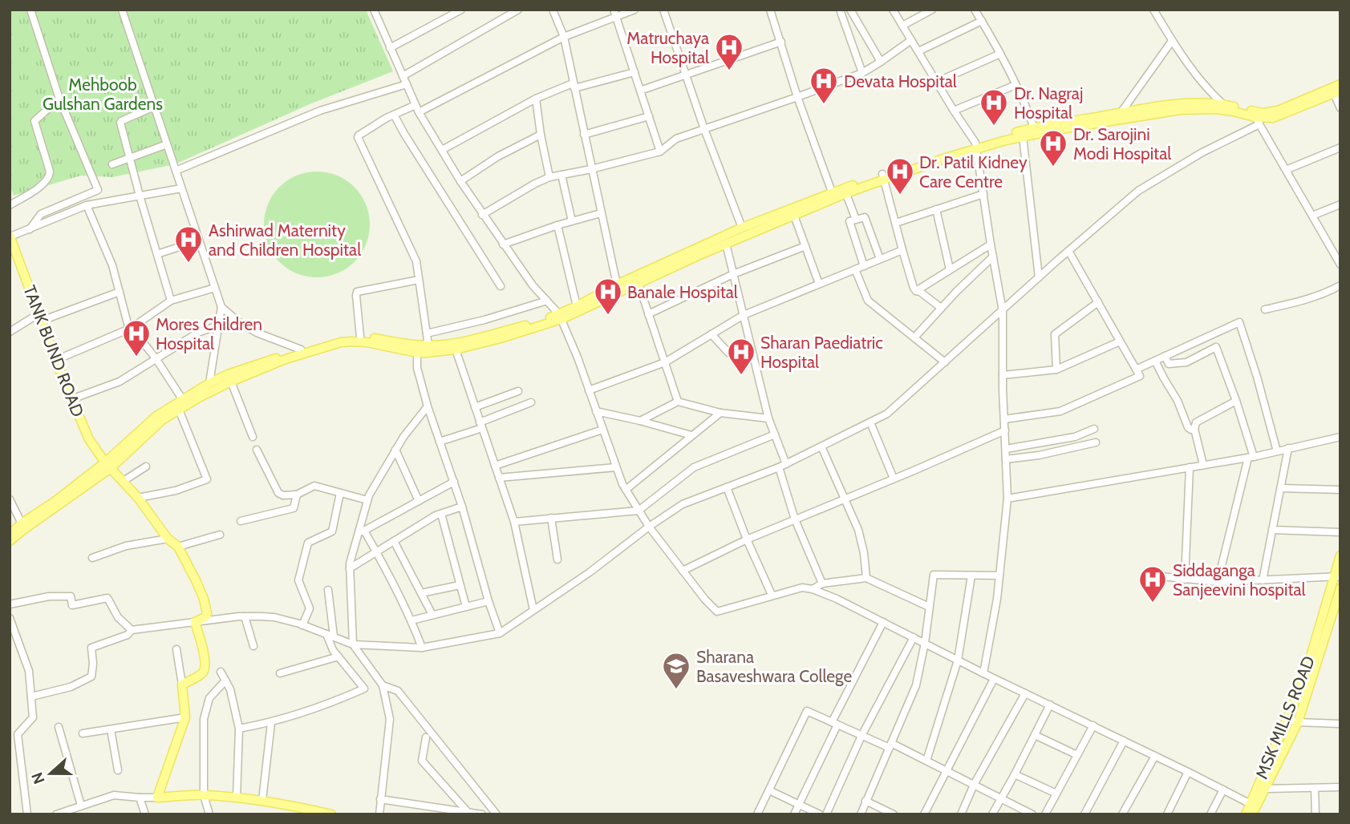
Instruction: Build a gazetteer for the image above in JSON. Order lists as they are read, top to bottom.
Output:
{
  "streets": {
    "main road": ["TANK BUND ROAD", "MSK MILLS ROAD"]
  },
  "parks": ["Mehboob Gulshan Gardens"],
  "places": {
    "hospital": [
      "Matruchaya Hospital",
      "Devata Hospital",
      "Dr. Nagraj Hospital",
      "Dr. Sarojini Modi Hospital",
      "Dr. Patil Kidney Care Centre",
      "Ashirwad Maternity and Children Hospital",
      "Banale Hospital",
      "Mores Children Hospital",
      "Sharan Paediatric Hospital",
      "Siddaganga Sanjeevini hospital"
    ],
    "school or university": ["Sharana Basaveshwara College"]
  },
  "north": "left"
}
